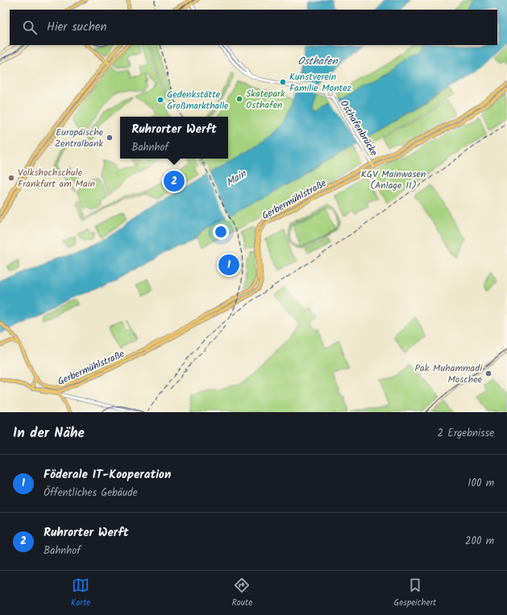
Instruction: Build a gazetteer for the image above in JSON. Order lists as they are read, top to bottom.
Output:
{
  "streets": {
    "main road": ["Gerbermühlstraße"],
    "street": ["Osthafenbrücke"]
  },
  "crossings": [
    ["Osthafenbrücke", "Gerbermühlstraße"]
  ],
  "water": ["Osthafen", "Main"],
  "parks": ["KGV Mainwasen (Anlage II)"],
  "places": [
    "Kunstverein Familie Montez",
    "Skatepark Osthafen",
    "Gedenkstätte Großmarkthalle",
    "Europäische Zentralbank",
    "Volkshochschule Frankfurt am Main",
    "Pak Muhammadi Moschee"
  ],
  "page": {
    "search": "Hier suchen",
    "popup": ["Ruhrorter Werft", "Bahnhof"],
    "pins": ["2", "1"],
    "heading": ["In der Nähe", "2 Ergebnisse"],
    "list": [
      {
        "mark": "1",
        "name": "Föderale IT-Kooperation",
        "note": "Öffentliches Gebäude",
        "value": "100 m"
      },
      {
        "mark": "2",
        "name": "Ruhrorter Werft",
        "note": "Bahnhof",
        "value": "200 m"
      }
    ],
    "nav": ["Karte", "Route", "Gespeichert"]
  }
}
